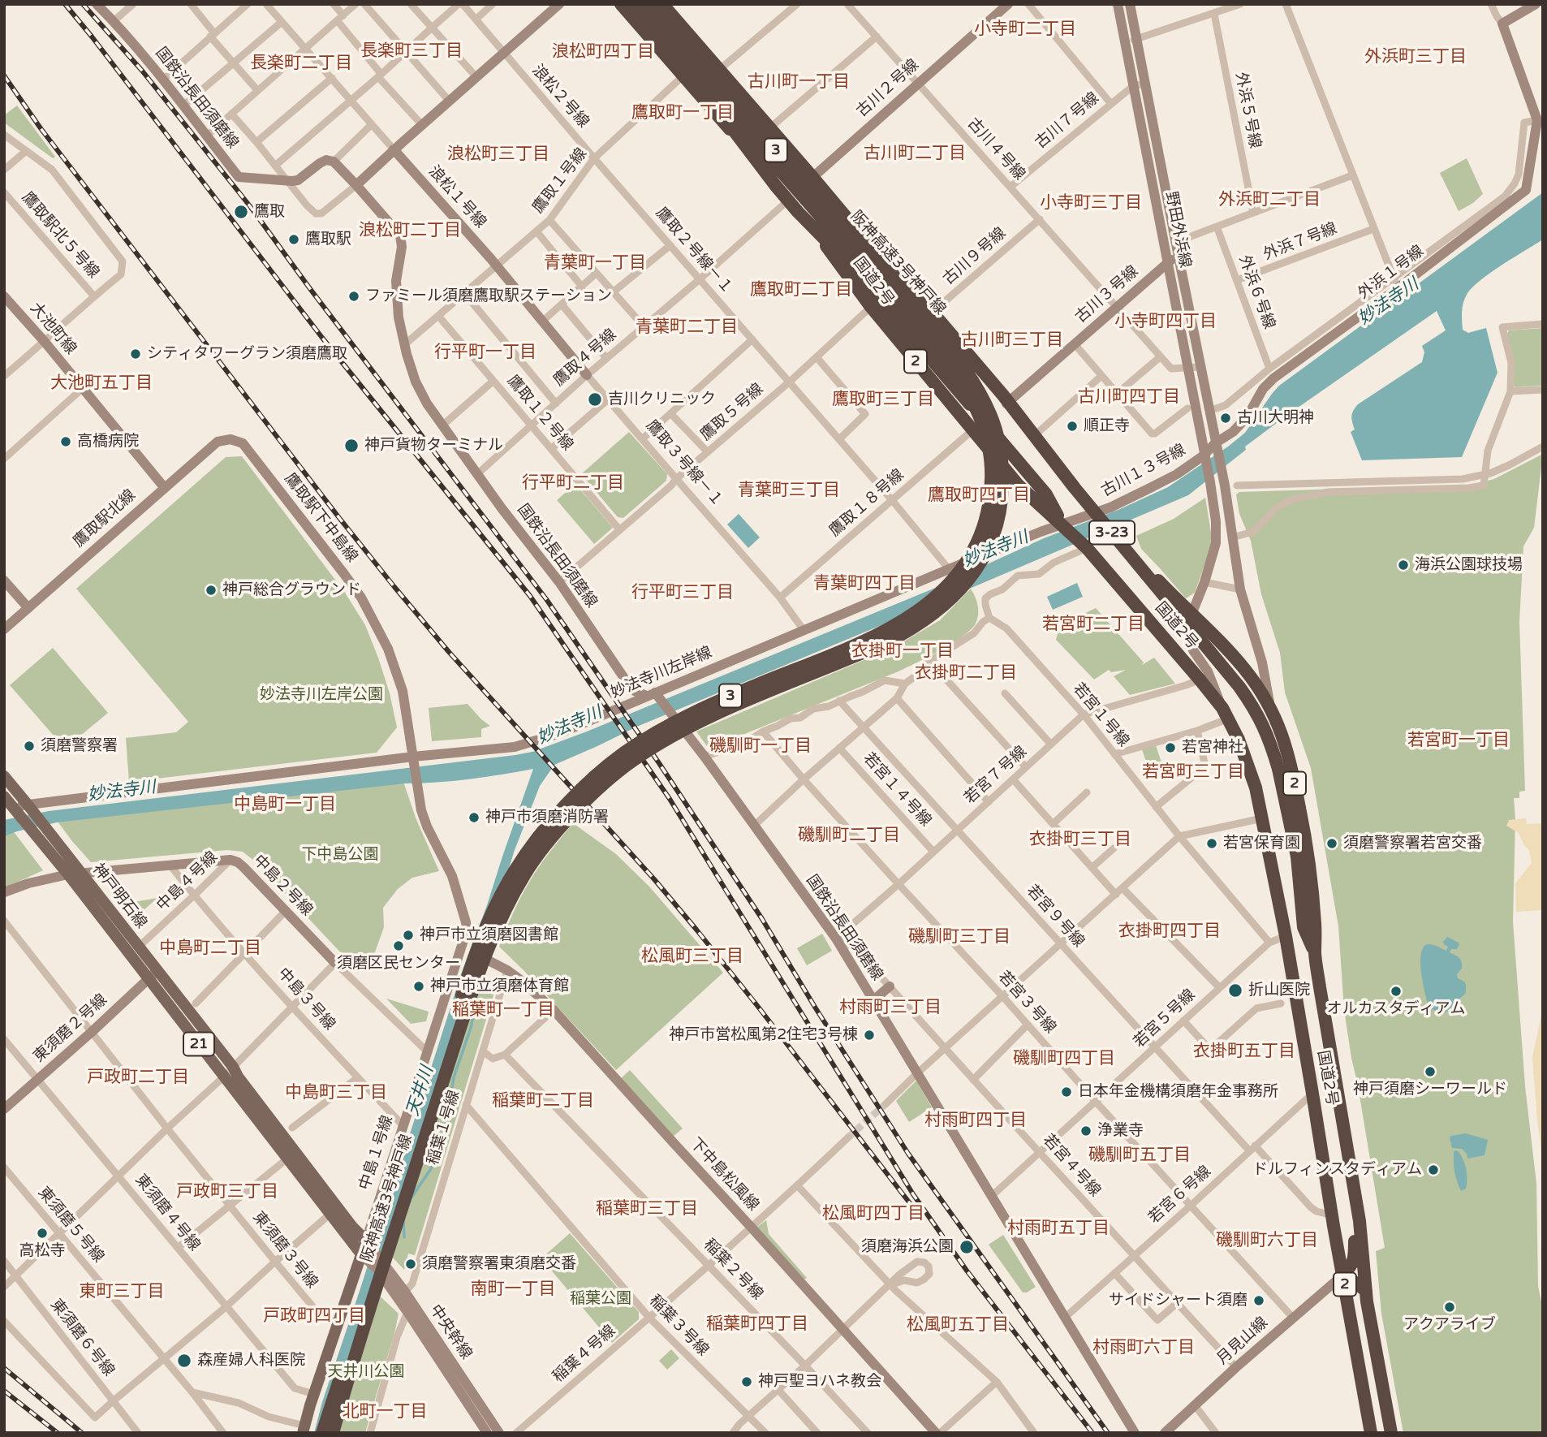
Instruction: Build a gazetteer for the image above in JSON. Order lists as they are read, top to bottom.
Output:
{
  "streets": {
    "highway": [
      "3",
      "阪神高速3号神戸線",
      "国道2号",
      "2",
      "3-23"
    ],
    "main road": ["神戸明石線", "21"],
    "street": [
      "古川２号線",
      "浪松２号線",
      "国鉄沿長田須磨線",
      "外浜５号線",
      "古川７号線",
      "古川４号線",
      "鷹取１号線",
      "浪松１号線",
      "野田外浜線",
      "鷹取駅北５号線",
      "外浜７号線",
      "鷹取２号線－１",
      "古川９号線",
      "外浜１号線",
      "外浜６号線",
      "古川３号線",
      "大池町線",
      "鷹取４号線",
      "鷹取５号線",
      "鷹取１２号線",
      "鷹取３号線－１",
      "古川１３号線",
      "鷹取１８号線",
      "鷹取駅下中島線",
      "鷹取駅北線",
      "妙法寺川左岸線",
      "若宮１号線",
      "若宮７号線",
      "若宮１４号線",
      "中島４号線",
      "中島２号線",
      "若宮９号線",
      "中島３号線",
      "若宮３号線",
      "若宮５号線",
      "東須磨２号線",
      "稲葉１号線",
      "中島１号線",
      "若宮４号線",
      "下中島松風線",
      "若宮６号線",
      "東須磨４号線",
      "東須磨５号線",
      "東須磨３号線",
      "稲葉２号線",
      "稲葉３号線",
      "中央幹線",
      "東須磨６号線",
      "月見山線",
      "稲葉４号線"
    ]
  },
  "crossings": [
    ["古川２号線", "古川４号線"],
    ["古川２号線", "国道2号"],
    ["古川２号線", "鷹取４号線"],
    ["浪松２号線", "鷹取１号線"],
    ["浪松２号線", "鷹取２号線－１"],
    ["国鉄沿長田須磨線", "鷹取１号線"],
    ["国鉄沿長田須磨線", "鷹取４号線"],
    ["国鉄沿長田須磨線", "鷹取５号線"],
    ["国鉄沿長田須磨線", "妙法寺川左岸線"],
    ["国鉄沿長田須磨線", "若宮７号線"],
    ["国鉄沿長田須磨線", "若宮５号線"],
    ["国鉄沿長田須磨線", "若宮４号線"],
    ["国鉄沿長田須磨線", "若宮６号線"],
    ["古川７号線", "古川４号線"],
    ["古川７号線", "野田外浜線"],
    ["古川４号線", "野田外浜線"],
    ["古川４号線", "古川９号線"],
    ["古川４号線", "古川３号線"],
    ["鷹取１号線", "浪松１号線"],
    ["鷹取１号線", "鷹取２号線－１"],
    ["鷹取１号線", "阪神高速3号神戸線"],
    ["鷹取１号線", "国道2号"],
    ["鷹取１号線", "鷹取１２号線"],
    ["鷹取１号線", "鷹取３号線－１"],
    ["浪松１号線", "鷹取３号線－１"],
    ["野田外浜線", "外浜１号線"],
    ["野田外浜線", "古川３号線"],
    ["野田外浜線", "古川１３号線"],
    ["外浜７号線", "外浜６号線"],
    ["鷹取２号線－１", "鷹取４号線"],
    ["鷹取２号線－１", "鷹取５号線"],
    ["鷹取２号線－１", "鷹取１８号線"],
    ["鷹取２号線－１", "妙法寺川左岸線"],
    ["古川９号線", "国道2号"],
    ["阪神高速3号神戸線", "国道2号"],
    ["阪神高速3号神戸線", "3-23"],
    ["外浜１号線", "古川１３号線"],
    ["国道2号", "古川３号線"],
    ["国道2号", "鷹取４号線"],
    ["国道2号", "2"],
    ["国道2号", "鷹取５号線"],
    ["国道2号", "古川１３号線"],
    ["国道2号", "鷹取１８号線"],
    ["国道2号", "3-23"],
    ["国道2号", "妙法寺川左岸線"],
    ["国道2号", "若宮７号線"],
    ["国道2号", "若宮９号線"],
    ["国道2号", "若宮５号線"],
    ["国道2号", "若宮６号線"],
    ["国道2号", "月見山線"],
    ["大池町線", "鷹取駅北線"],
    ["鷹取４号線", "鷹取１２号線"],
    ["鷹取４号線", "鷹取３号線－１"],
    ["2", "月見山線"],
    ["鷹取５号線", "鷹取１２号線"],
    ["鷹取５号線", "鷹取３号線－１"],
    ["鷹取３号線－１", "鷹取１８号線"],
    ["鷹取３号線－１", "妙法寺川左岸線"],
    ["古川１３号線", "妙法寺川左岸線"],
    ["鷹取駅下中島線", "鷹取駅北線"],
    ["鷹取駅下中島線", "妙法寺川左岸線"],
    ["鷹取駅下中島線", "中島１号線"],
    ["妙法寺川左岸線", "神戸明石線"],
    ["若宮１号線", "若宮７号線"],
    ["若宮１号線", "若宮５号線"],
    ["若宮７号線", "若宮１４号線"],
    ["若宮７号線", "若宮９号線"],
    ["若宮７号線", "若宮３号線"],
    ["若宮７号線", "若宮４号線"],
    ["中島４号線", "中島２号線"],
    ["中島４号線", "神戸明石線"],
    ["中島４号線", "中島３号線"],
    ["中島２号線", "神戸明石線"],
    ["中島２号線", "中島３号線"],
    ["中島２号線", "中島１号線"],
    ["神戸明石線", "東須磨２号線"],
    ["神戸明石線", "中島１号線"],
    ["神戸明石線", "中央幹線"],
    ["若宮９号線", "若宮５号線"],
    ["若宮９号線", "若宮６号線"],
    ["中島３号線", "中島１号線"],
    ["若宮３号線", "若宮５号線"],
    ["若宮３号線", "若宮６号線"],
    ["若宮３号線", "月見山線"],
    ["若宮５号線", "若宮４号線"],
    ["東須磨２号線", "東須磨４号線"],
    ["東須磨２号線", "東須磨３号線"],
    ["稲葉１号線", "下中島松風線"],
    ["稲葉１号線", "稲葉３号線"],
    ["稲葉１号線", "中央幹線"],
    ["中島１号線", "下中島松風線"],
    ["中島１号線", "中央幹線"],
    ["若宮４号線", "若宮６号線"],
    ["若宮４号線", "月見山線"],
    ["下中島松風線", "稲葉４号線"],
    ["稲葉２号線", "稲葉４号線"],
    ["稲葉３号線", "稲葉４号線"]
  ],
  "districts": [
    "小寺町二丁目",
    "長楽町三丁目",
    "浪松町四丁目",
    "外浜町三丁目",
    "長楽町二丁目",
    "古川町一丁目",
    "鷹取町一丁目",
    "古川町二丁目",
    "浪松町三丁目",
    "外浜町二丁目",
    "小寺町三丁目",
    "浪松町二丁目",
    "青葉町一丁目",
    "鷹取町二丁目",
    "小寺町四丁目",
    "青葉町二丁目",
    "古川町三丁目",
    "行平町一丁目",
    "大池町五丁目",
    "古川町四丁目",
    "鷹取町三丁目",
    "行平町二丁目",
    "青葉町三丁目",
    "鷹取町四丁目",
    "青葉町四丁目",
    "行平町三丁目",
    "若宮町二丁目",
    "衣掛町一丁目",
    "衣掛町二丁目",
    "若宮町一丁目",
    "磯馴町一丁目",
    "若宮町三丁目",
    "中島町一丁目",
    "磯馴町二丁目",
    "衣掛町三丁目",
    "衣掛町四丁目",
    "磯馴町三丁目",
    "中島町二丁目",
    "松風町三丁目",
    "村雨町三丁目",
    "稲葉町一丁目",
    "衣掛町五丁目",
    "磯馴町四丁目",
    "戸政町二丁目",
    "中島町三丁目",
    "稲葉町二丁目",
    "村雨町四丁目",
    "磯馴町五丁目",
    "戸政町三丁目",
    "稲葉町三丁目",
    "松風町四丁目",
    "村雨町五丁目",
    "磯馴町六丁目",
    "南町一丁目",
    "東町三丁目",
    "戸政町四丁目",
    "稲葉町四丁目",
    "松風町五丁目",
    "村雨町六丁目",
    "北町一丁目"
  ],
  "water": ["妙法寺川", "天井川"],
  "parks": [
    "妙法寺川左岸公園",
    "下中島公園",
    "稲葉公園",
    "天井川公園"
  ],
  "places": [
    "鷹取",
    "鷹取駅",
    "ファミール須磨鷹取駅ステーション",
    "シティタワーグラン須磨鷹取",
    "吉川クリニック",
    "古川大明神",
    "順正寺",
    "高橋病院",
    "神戸貨物ターミナル",
    "海浜公園球技場",
    "神戸総合グラウンド",
    "須磨警察署",
    "若宮神社",
    "神戸市須磨消防署",
    "若宮保育園",
    "須磨警察署若宮交番",
    "神戸市立須磨図書館",
    "須磨区民センター",
    "神戸市立須磨体育館",
    "折山医院",
    "オルカスタディアム",
    "神戸市営松風第2住宅3号棟",
    "神戸須磨シーワールド",
    "日本年金機構須磨年金事務所",
    "浄業寺",
    "ドルフィンスタディアム",
    "高松寺",
    "須磨海浜公園",
    "須磨警察署東須磨交番",
    "サイドシャート須磨",
    "アクアライブ",
    "森産婦人科医院",
    "神戸聖ヨハネ教会"
  ]
}
